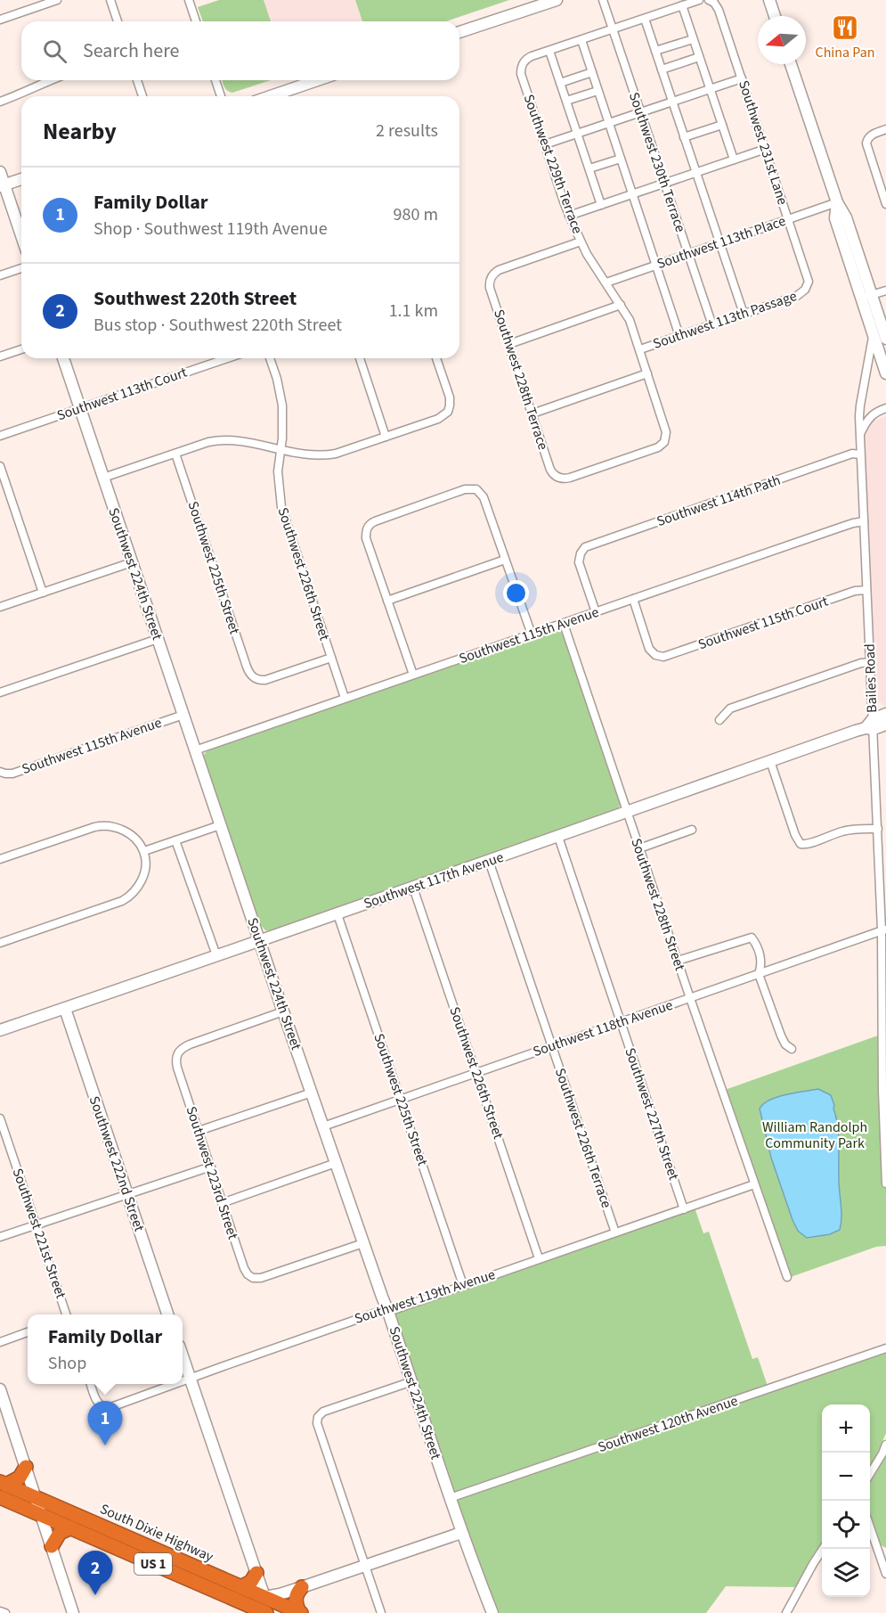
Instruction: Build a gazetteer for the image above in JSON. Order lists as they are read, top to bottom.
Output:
{
  "streets": {
    "highway": ["South Dixie Highway", "US 1"],
    "street": [
      "Southwest 231st Lane",
      "Southwest 230th Terrace",
      "Southwest 229th Terrace",
      "Southwest 113th Place",
      "Southwest 113th Passage",
      "Southwest 228th Terrace",
      "Southwest 113th Court",
      "Southwest 114th Path",
      "Southwest 225th Street",
      "Southwest 224th Street",
      "Southwest 226th Street",
      "Southwest 115th Court",
      "Southwest 115th Avenue",
      "Bailes Road",
      "Southwest 117th Avenue",
      "Southwest 228th Street",
      "Southwest 118th Avenue",
      "Southwest 227th Street",
      "Southwest 226th Terrace",
      "Southwest 222nd Street",
      "Southwest 223rd Street",
      "Southwest 221st Street",
      "Southwest 119th Avenue",
      "Southwest 120th Avenue"
    ]
  },
  "crossings": [
    ["Southwest 231st Lane", "Southwest 113th Place"],
    ["Southwest 231st Lane", "Southwest 113th Passage"],
    ["Southwest 230th Terrace", "Southwest 113th Place"],
    ["Southwest 230th Terrace", "Southwest 113th Passage"],
    ["Southwest 229th Terrace", "Southwest 113th Place"],
    ["Southwest 229th Terrace", "Southwest 113th Passage"],
    ["Southwest 229th Terrace", "Southwest 228th Terrace"],
    ["Southwest 113th Court", "Southwest 224th Street"],
    ["Southwest 114th Path", "Southwest 115th Avenue"],
    ["Southwest 114th Path", "Bailes Road"],
    ["Southwest 225th Street", "Southwest 226th Street"],
    ["Southwest 225th Street", "Southwest 117th Avenue"],
    ["Southwest 225th Street", "Southwest 118th Avenue"],
    ["Southwest 225th Street", "Southwest 119th Avenue"],
    ["Southwest 224th Street", "Southwest 115th Avenue"],
    ["Southwest 224th Street", "Southwest 117th Avenue"],
    ["Southwest 224th Street", "Southwest 118th Avenue"],
    ["Southwest 224th Street", "Southwest 223rd Street"],
    ["Southwest 224th Street", "Southwest 119th Avenue"],
    ["Southwest 224th Street", "Southwest 120th Avenue"],
    ["Southwest 226th Street", "Southwest 115th Avenue"],
    ["Southwest 226th Street", "Southwest 117th Avenue"],
    ["Southwest 226th Street", "Southwest 118th Avenue"],
    ["Southwest 226th Street", "Southwest 119th Avenue"],
    ["Southwest 115th Court", "Southwest 115th Avenue"],
    ["Southwest 115th Court", "Bailes Road"],
    ["Southwest 115th Avenue", "Bailes Road"],
    ["Southwest 115th Avenue", "Southwest 228th Street"],
    ["Bailes Road", "Southwest 117th Avenue"],
    ["Bailes Road", "Southwest 118th Avenue"],
    ["Southwest 117th Avenue", "Southwest 228th Street"],
    ["Southwest 117th Avenue", "Southwest 227th Street"],
    ["Southwest 117th Avenue", "Southwest 226th Terrace"],
    ["Southwest 117th Avenue", "Southwest 222nd Street"],
    ["Southwest 228th Street", "Southwest 118th Avenue"],
    ["Southwest 228th Street", "Southwest 119th Avenue"],
    ["Southwest 118th Avenue", "Southwest 227th Street"],
    ["Southwest 118th Avenue", "Southwest 226th Terrace"],
    ["Southwest 227th Street", "Southwest 119th Avenue"],
    ["Southwest 226th Terrace", "Southwest 119th Avenue"]
  ],
  "parks": ["William Randolph Community Park"],
  "places": {
    "restaurant": ["China Pan"]
  },
  "north": "left",
  "page": {
    "search": "Search here",
    "heading": ["Nearby", "2 results"],
    "list": [
      {
        "mark": "1",
        "name": "Family Dollar",
        "note": "Shop · Southwest 119th Avenue",
        "value": "980 m"
      },
      {
        "mark": "2",
        "name": "Southwest 220th Street",
        "note": "Bus stop · Southwest 220th Street",
        "value": "1.1 km"
      }
    ],
    "popup": ["Family Dollar", "Shop"],
    "pins": ["1", "2"],
    "map_buttons": ["+", "−"]
  }
}
